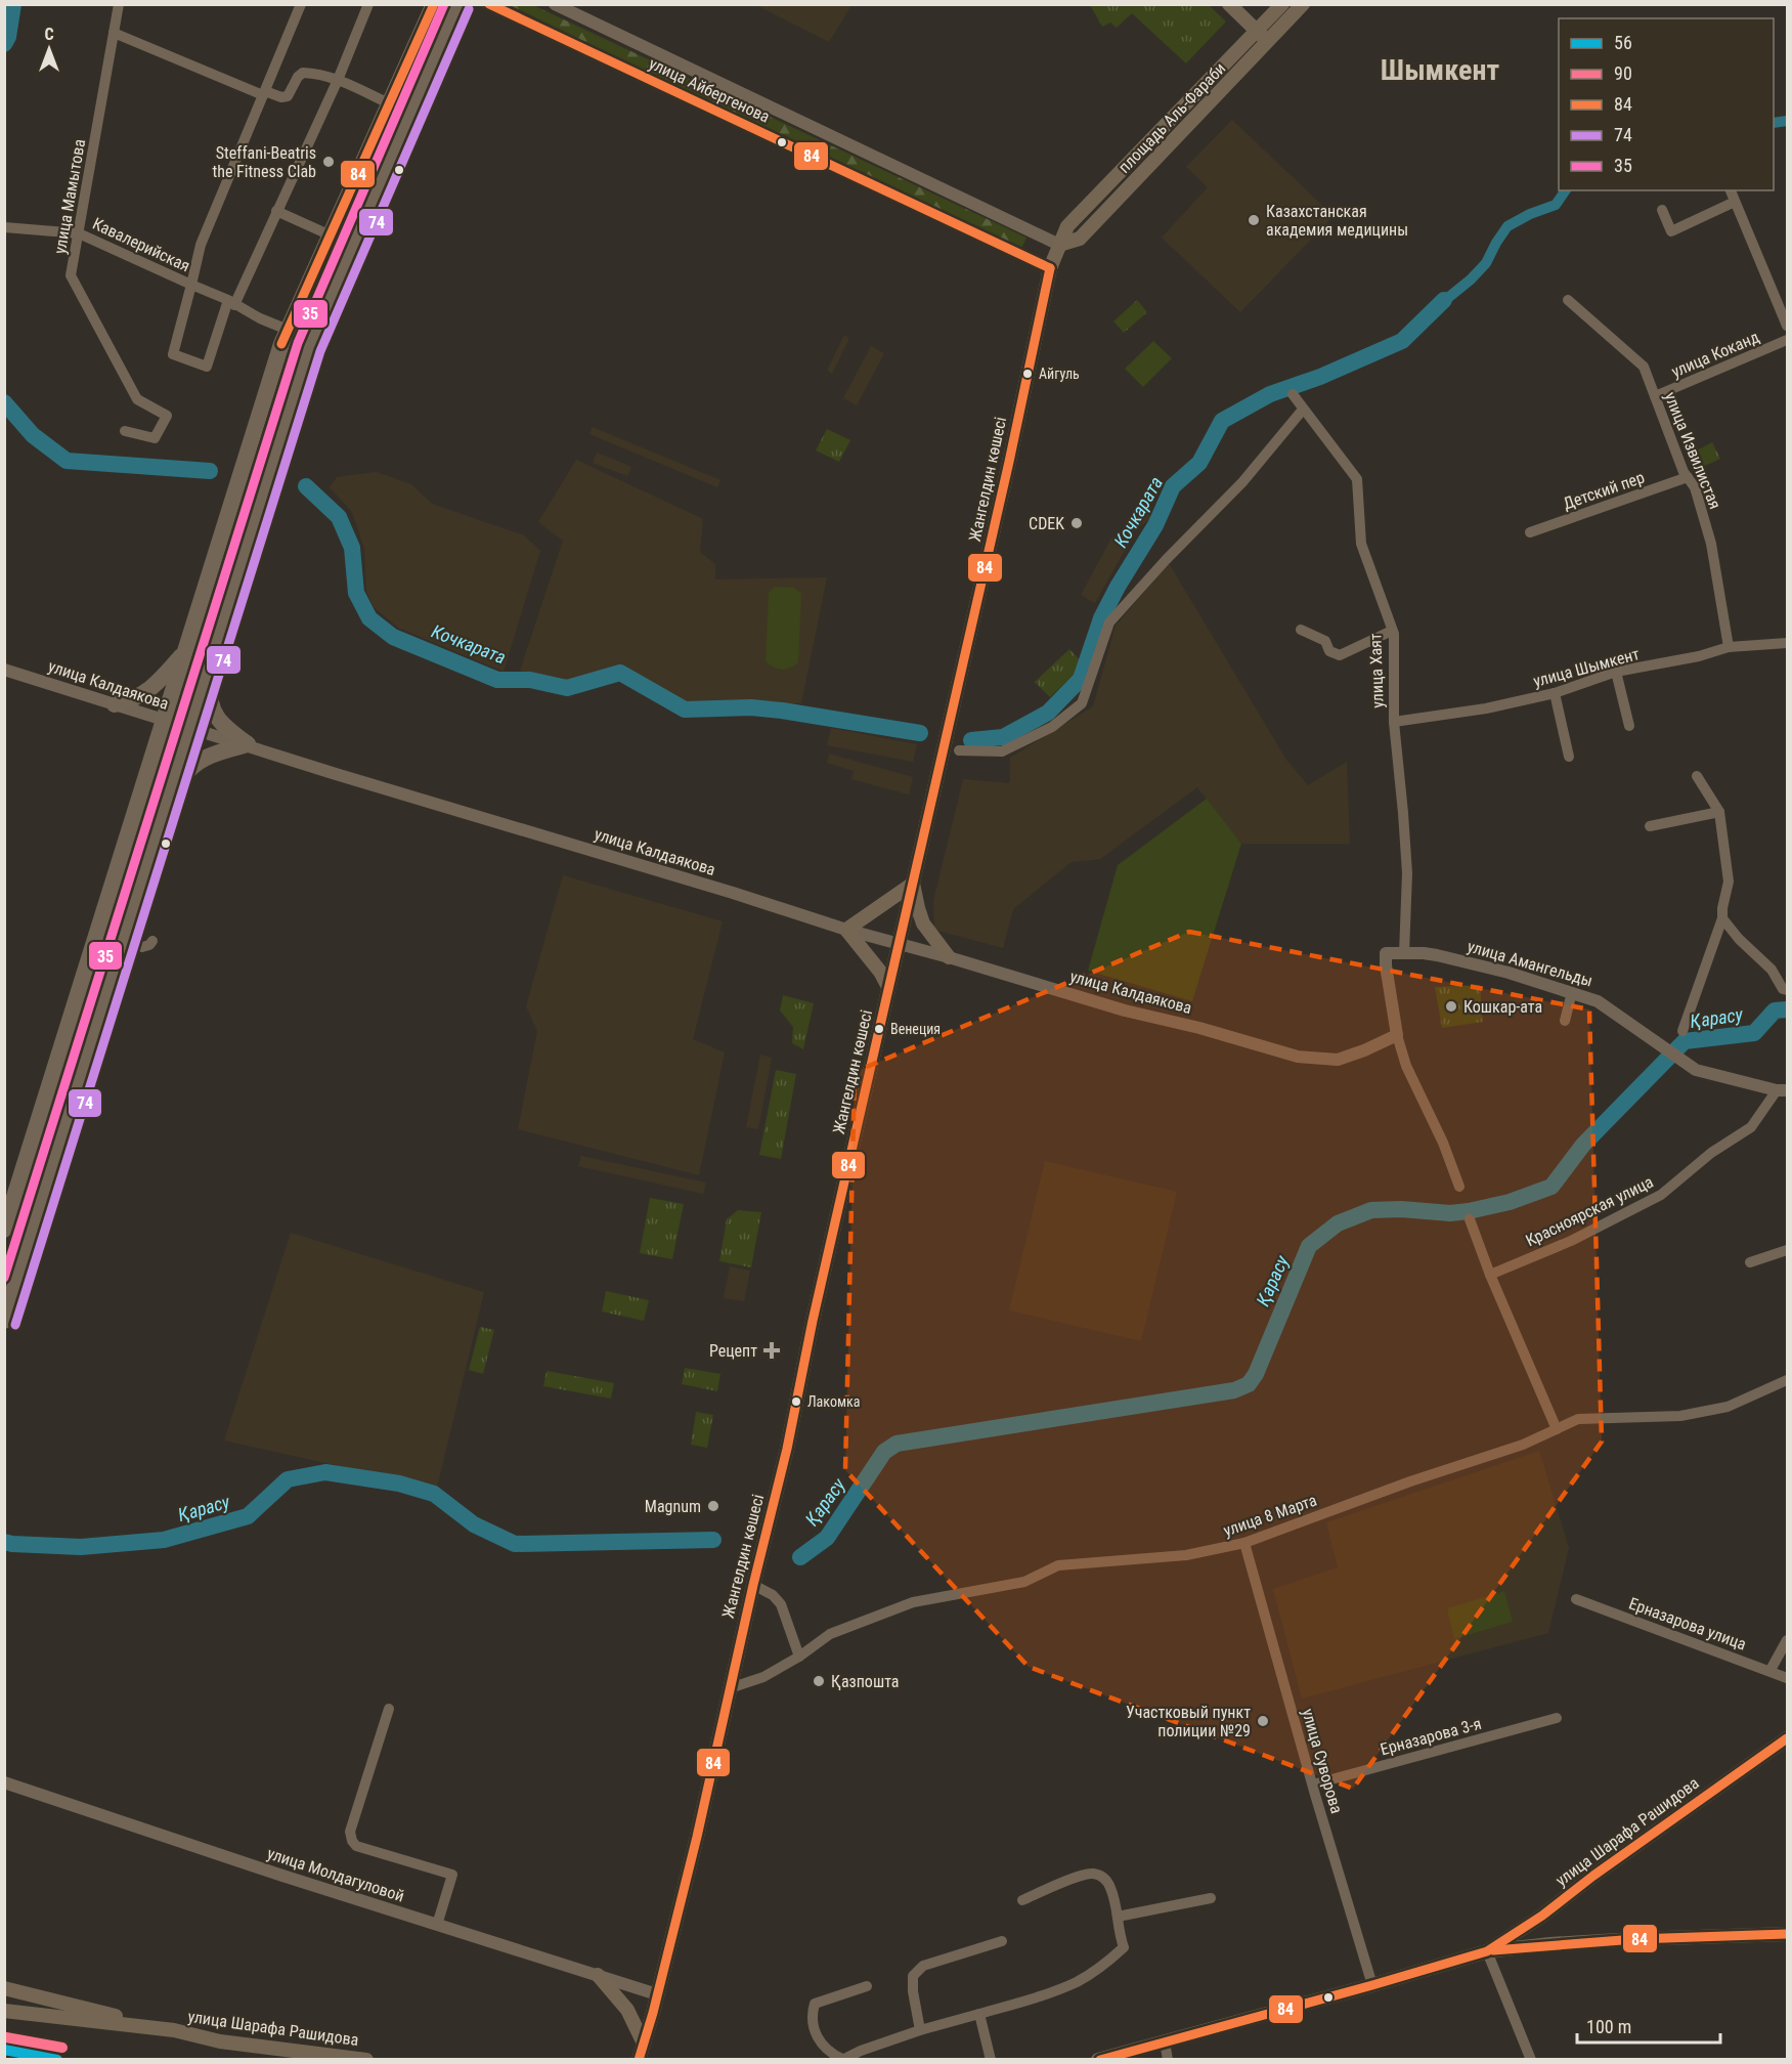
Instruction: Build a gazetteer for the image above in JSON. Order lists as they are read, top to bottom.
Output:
{
  "streets": {
    "main road": ["площадь Аль-Фараби", "Жангелдин көшесі", "улица Шарафа Рашидова"],
    "street": [
      "улица Айбергенова",
      "улица Мамытова",
      "Кавалерийская",
      "улица Коканд",
      "улица Извилистая",
      "Детский пер",
      "улица Шымкент",
      "улица Хаят",
      "улица Калдаякова",
      "улица Амангельды",
      "Красноярская улица",
      "улица 8 Марта",
      "Ерназарова улица",
      "Ерназарова 3-я",
      "улица Суворова",
      "улица Молдагуловой"
    ]
  },
  "crossings": [
    ["улица Айбергенова", "площадь Аль-Фараби"],
    ["улица Айбергенова", "Жангелдин көшесі"],
    ["улица Мамытова", "Кавалерийская"],
    ["улица Коканд", "улица Извилистая"],
    ["улица Извилистая", "Детский пер"],
    ["улица Извилистая", "улица Шымкент"],
    ["Жангелдин көшесі", "улица Калдаякова"],
    ["Жангелдин көшесі", "улица 8 Марта"],
    ["Жангелдин көшесі", "улица Молдагуловой"],
    ["улица Шымкент", "улица Хаят"],
    ["улица Хаят", "улица Амангельды"],
    ["улица Калдаякова", "улица Амангельды"],
    ["улица Амангельды", "Красноярская улица"],
    ["улица 8 Марта", "улица Суворова"],
    ["Ерназарова 3-я", "улица Суворова"],
    ["улица Суворова", "улица Шарафа Рашидова"]
  ],
  "districts": ["Шымкент"],
  "water": ["Кочкарата", "Қарасу"],
  "places": {
    "other": [
      "Steffani-Beatris the Fitness Clab",
      "Казахстанская академия медицины",
      "Айгуль",
      "CDEK",
      "Кошкар-ата",
      "Венеция",
      "Лакомка",
      "Magnum",
      "Қазпошта",
      "Участковый пункт полиции №29"
    ],
    "health": ["Рецепт"]
  },
  "lines": [
    "transit line 84",
    "transit line 35",
    "transit line 74",
    "transit line 90",
    "transit line 56"
  ],
  "legend": [
    "56",
    "90",
    "84",
    "74",
    "35"
  ],
  "scale_bar": "100 m",
  "north": "top"
}
